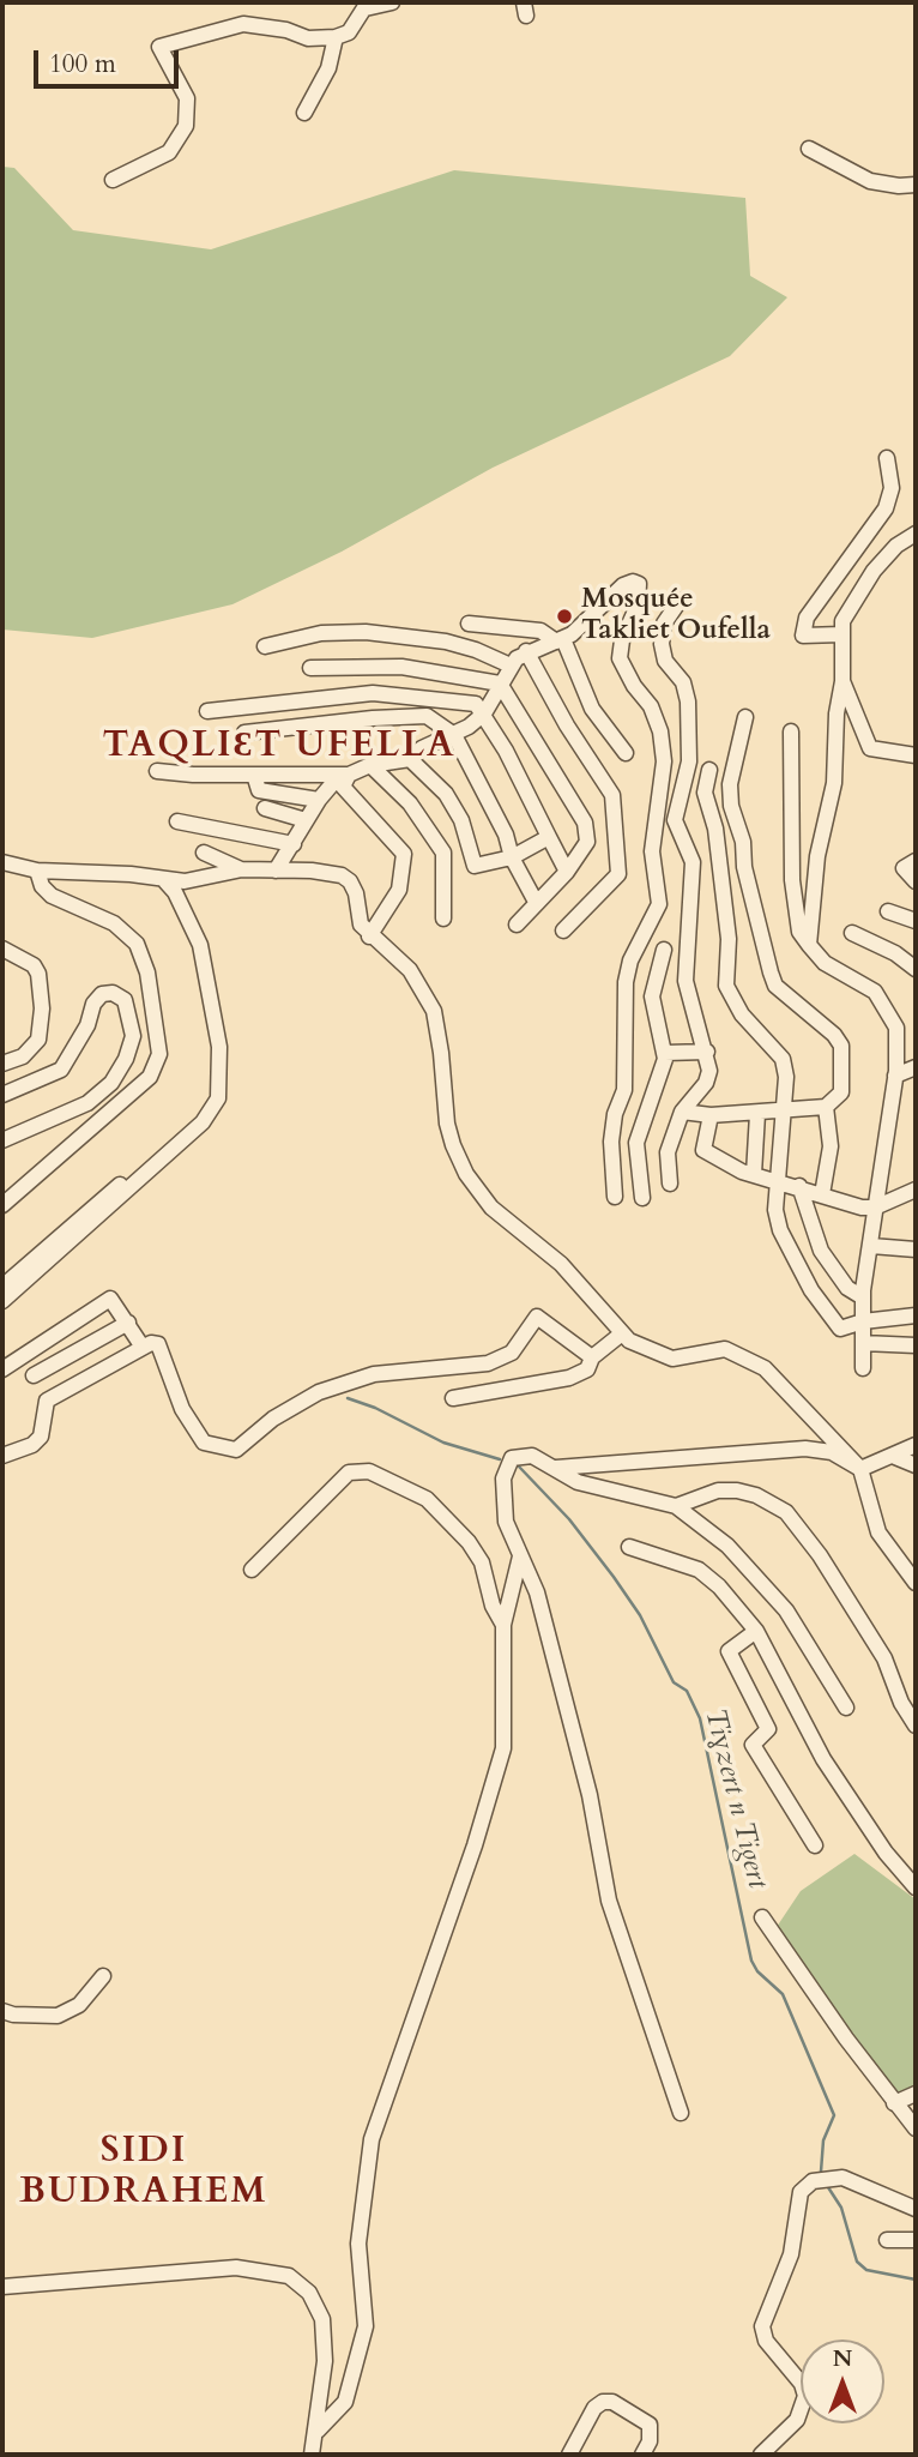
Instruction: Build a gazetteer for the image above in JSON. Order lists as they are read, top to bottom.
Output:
{
  "districts": ["TAQLIƐT UFELLA", "SIDI BUDRAHEM"],
  "water": ["Tiɣzert n Tigert"],
  "places": ["Mosquée Takliet Oufella"],
  "scale_bar": "100 m",
  "north": "top"
}
